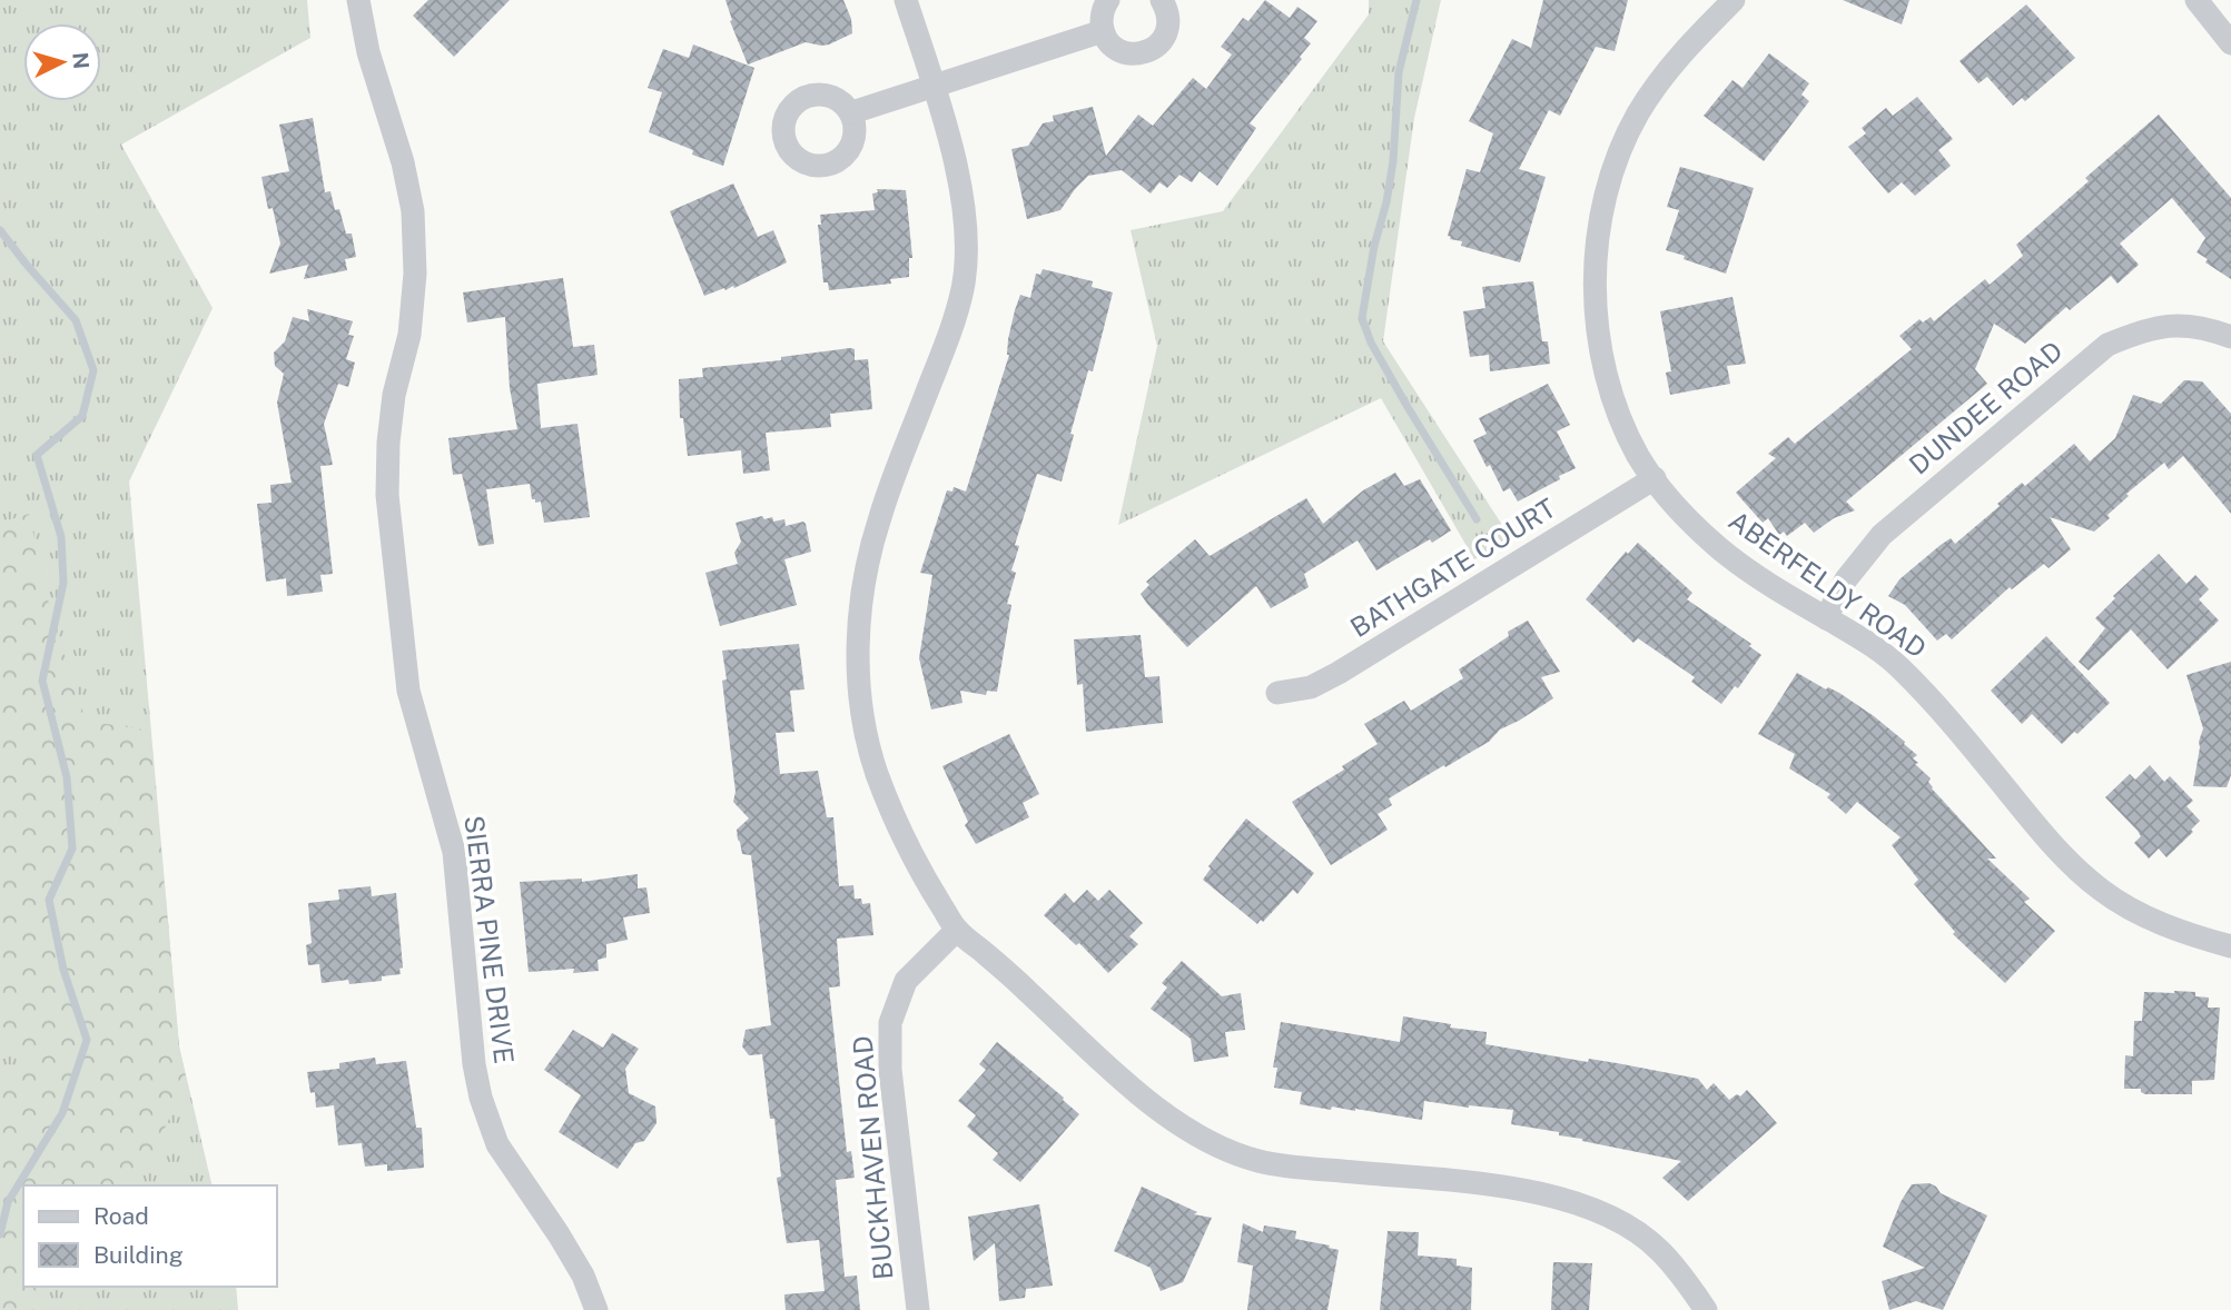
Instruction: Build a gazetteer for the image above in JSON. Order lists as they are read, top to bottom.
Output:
{
  "streets": {
    "street": [
      "DUNDEE ROAD",
      "BATHGATE COURT",
      "ABERFELDY ROAD",
      "SIERRA PINE DRIVE",
      "BUCKHAVEN ROAD"
    ]
  },
  "crossings": [
    ["DUNDEE ROAD", "ABERFELDY ROAD"],
    ["BATHGATE COURT", "ABERFELDY ROAD"]
  ],
  "legend": ["Road", "Building"],
  "north": "right"
}
